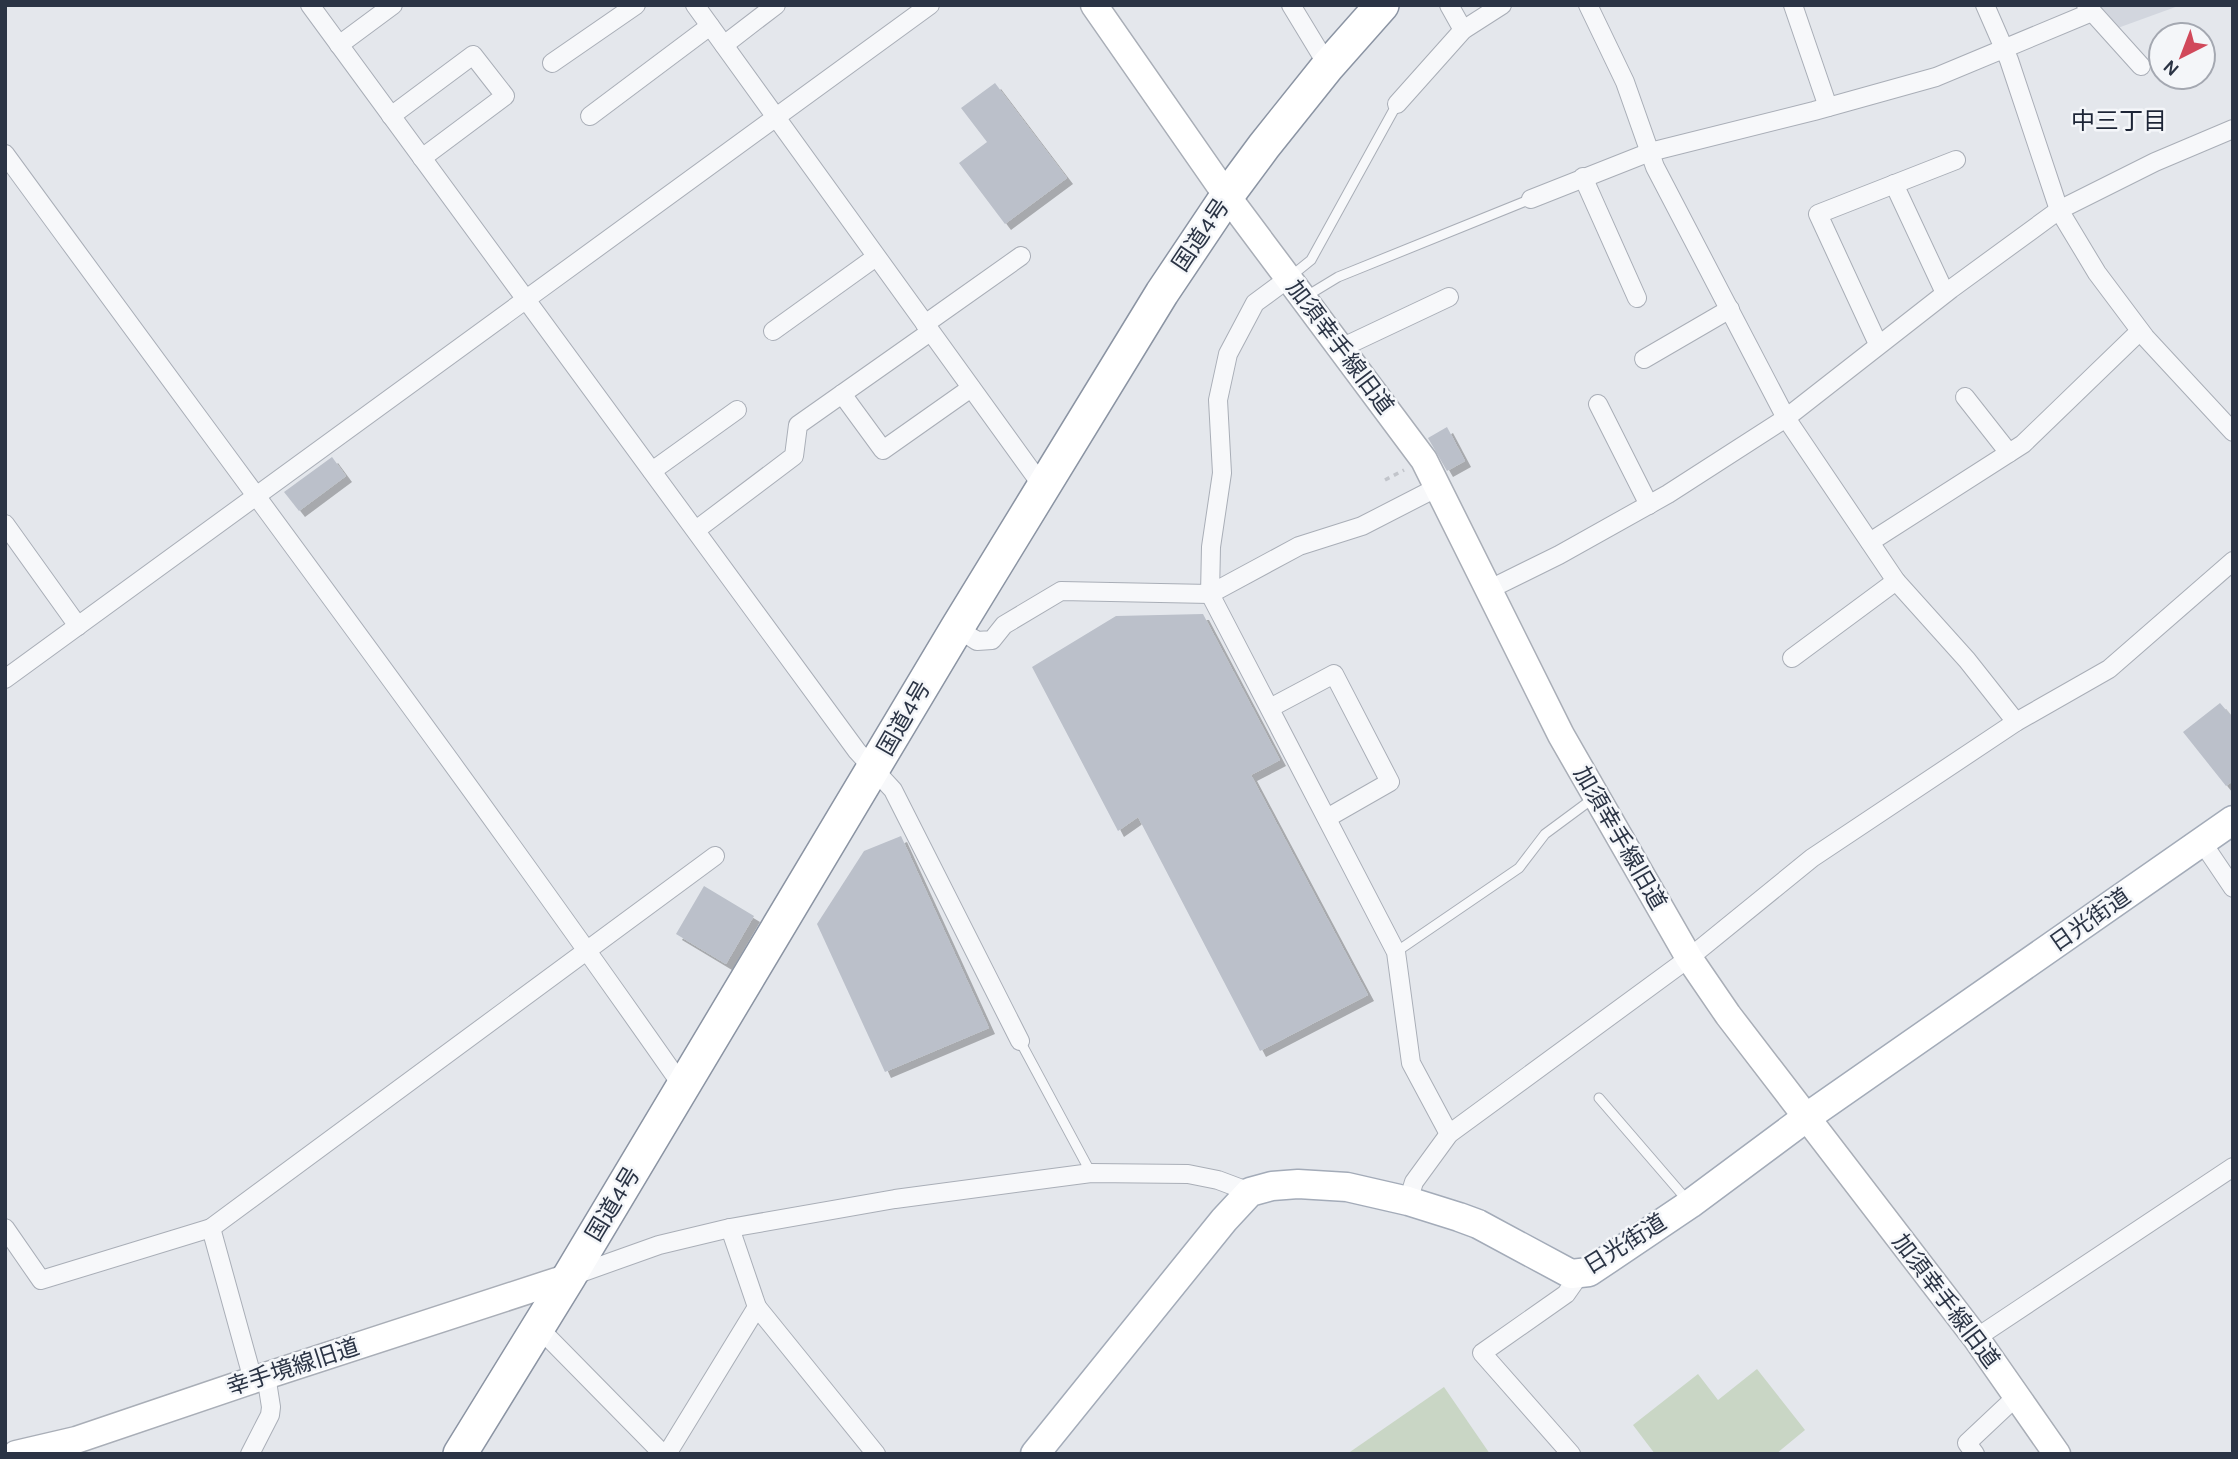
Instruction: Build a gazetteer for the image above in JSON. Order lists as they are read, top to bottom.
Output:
{
  "streets": {
    "highway": ["国道4号"],
    "main road": ["日光街道"],
    "street": ["加須幸手線旧道", "幸手境線旧道"]
  },
  "crossings": [
    ["国道4号", "加須幸手線旧道"],
    ["国道4号", "幸手境線旧道"],
    ["加須幸手線旧道", "日光街道"]
  ],
  "districts": ["中三丁目"],
  "north": "bottom left"
}
